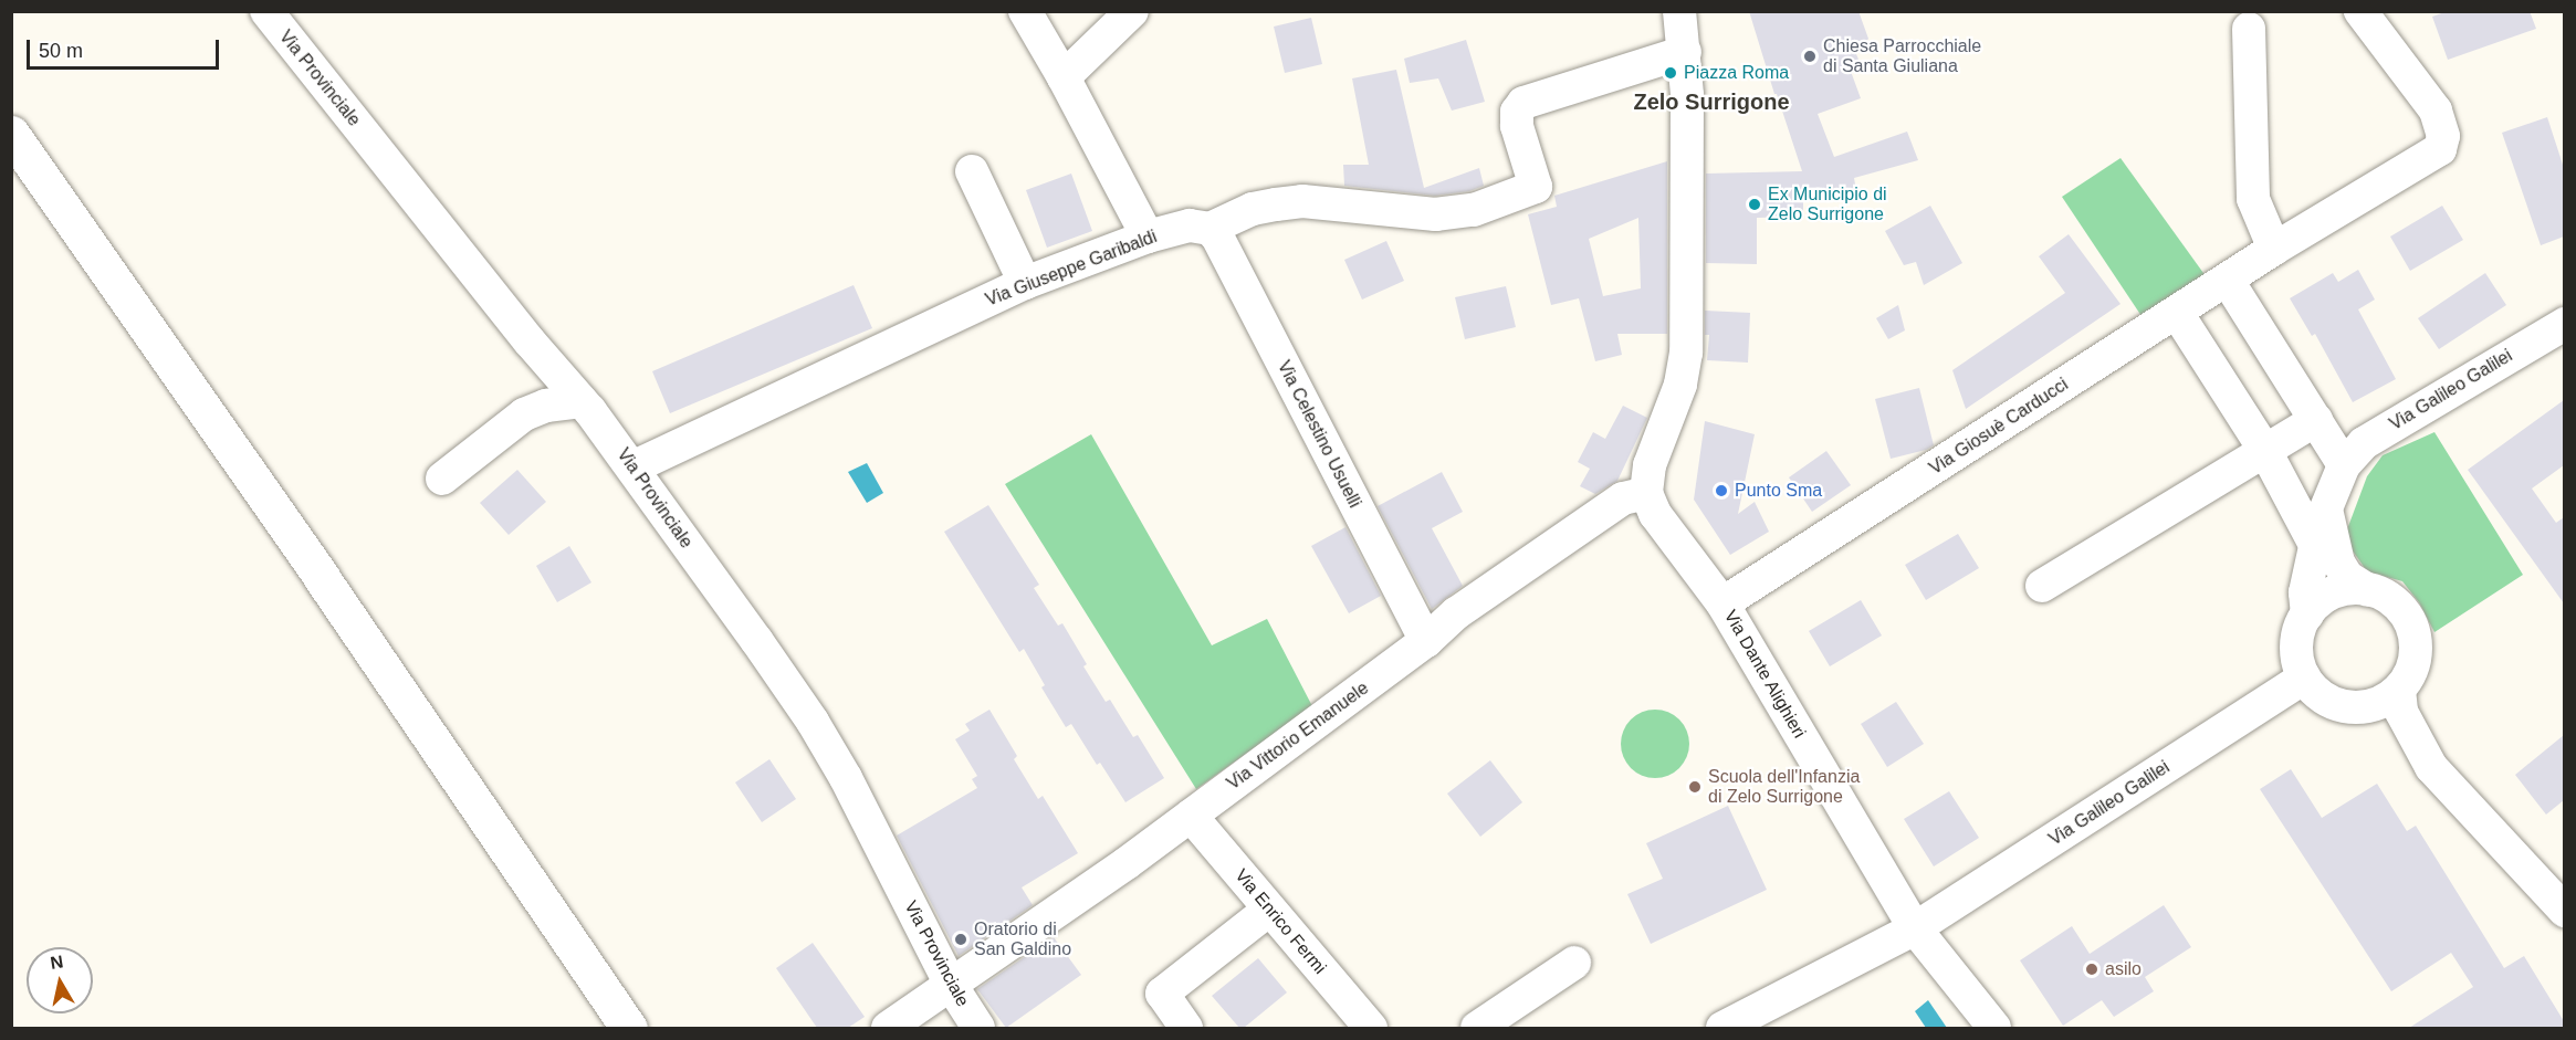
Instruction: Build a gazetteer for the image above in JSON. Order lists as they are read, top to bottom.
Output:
{
  "streets": {
    "street": [
      "Via Provinciale",
      "Via Giuseppe Garibaldi",
      "Via Galileo Galilei",
      "Via Giosuè Carducci",
      "Via Celestino Usuelli",
      "Via Dante Alighieri",
      "Via Vittorio Emanuele",
      "Via Enrico Fermi"
    ]
  },
  "crossings": [
    ["Via Provinciale", "Via Giuseppe Garibaldi"],
    ["Via Provinciale", "Via Vittorio Emanuele"],
    ["Via Giuseppe Garibaldi", "Via Celestino Usuelli"],
    ["Via Galileo Galilei", "Via Dante Alighieri"],
    ["Via Giosuè Carducci", "Via Dante Alighieri"],
    ["Via Celestino Usuelli", "Via Vittorio Emanuele"],
    ["Via Dante Alighieri", "Via Vittorio Emanuele"],
    ["Via Vittorio Emanuele", "Via Enrico Fermi"]
  ],
  "districts": ["Zelo Surrigone"],
  "places": [
    "Chiesa Parrocchiale di Santa Giuliana",
    "Piazza Roma",
    "Ex Municipio di Zelo Surrigone",
    "Punto Sma",
    "Scuola dell'Infanzia di Zelo Surrigone",
    "Oratorio di San Galdino",
    "asilo"
  ],
  "scale_bar": "50 m",
  "north": "top"
}
